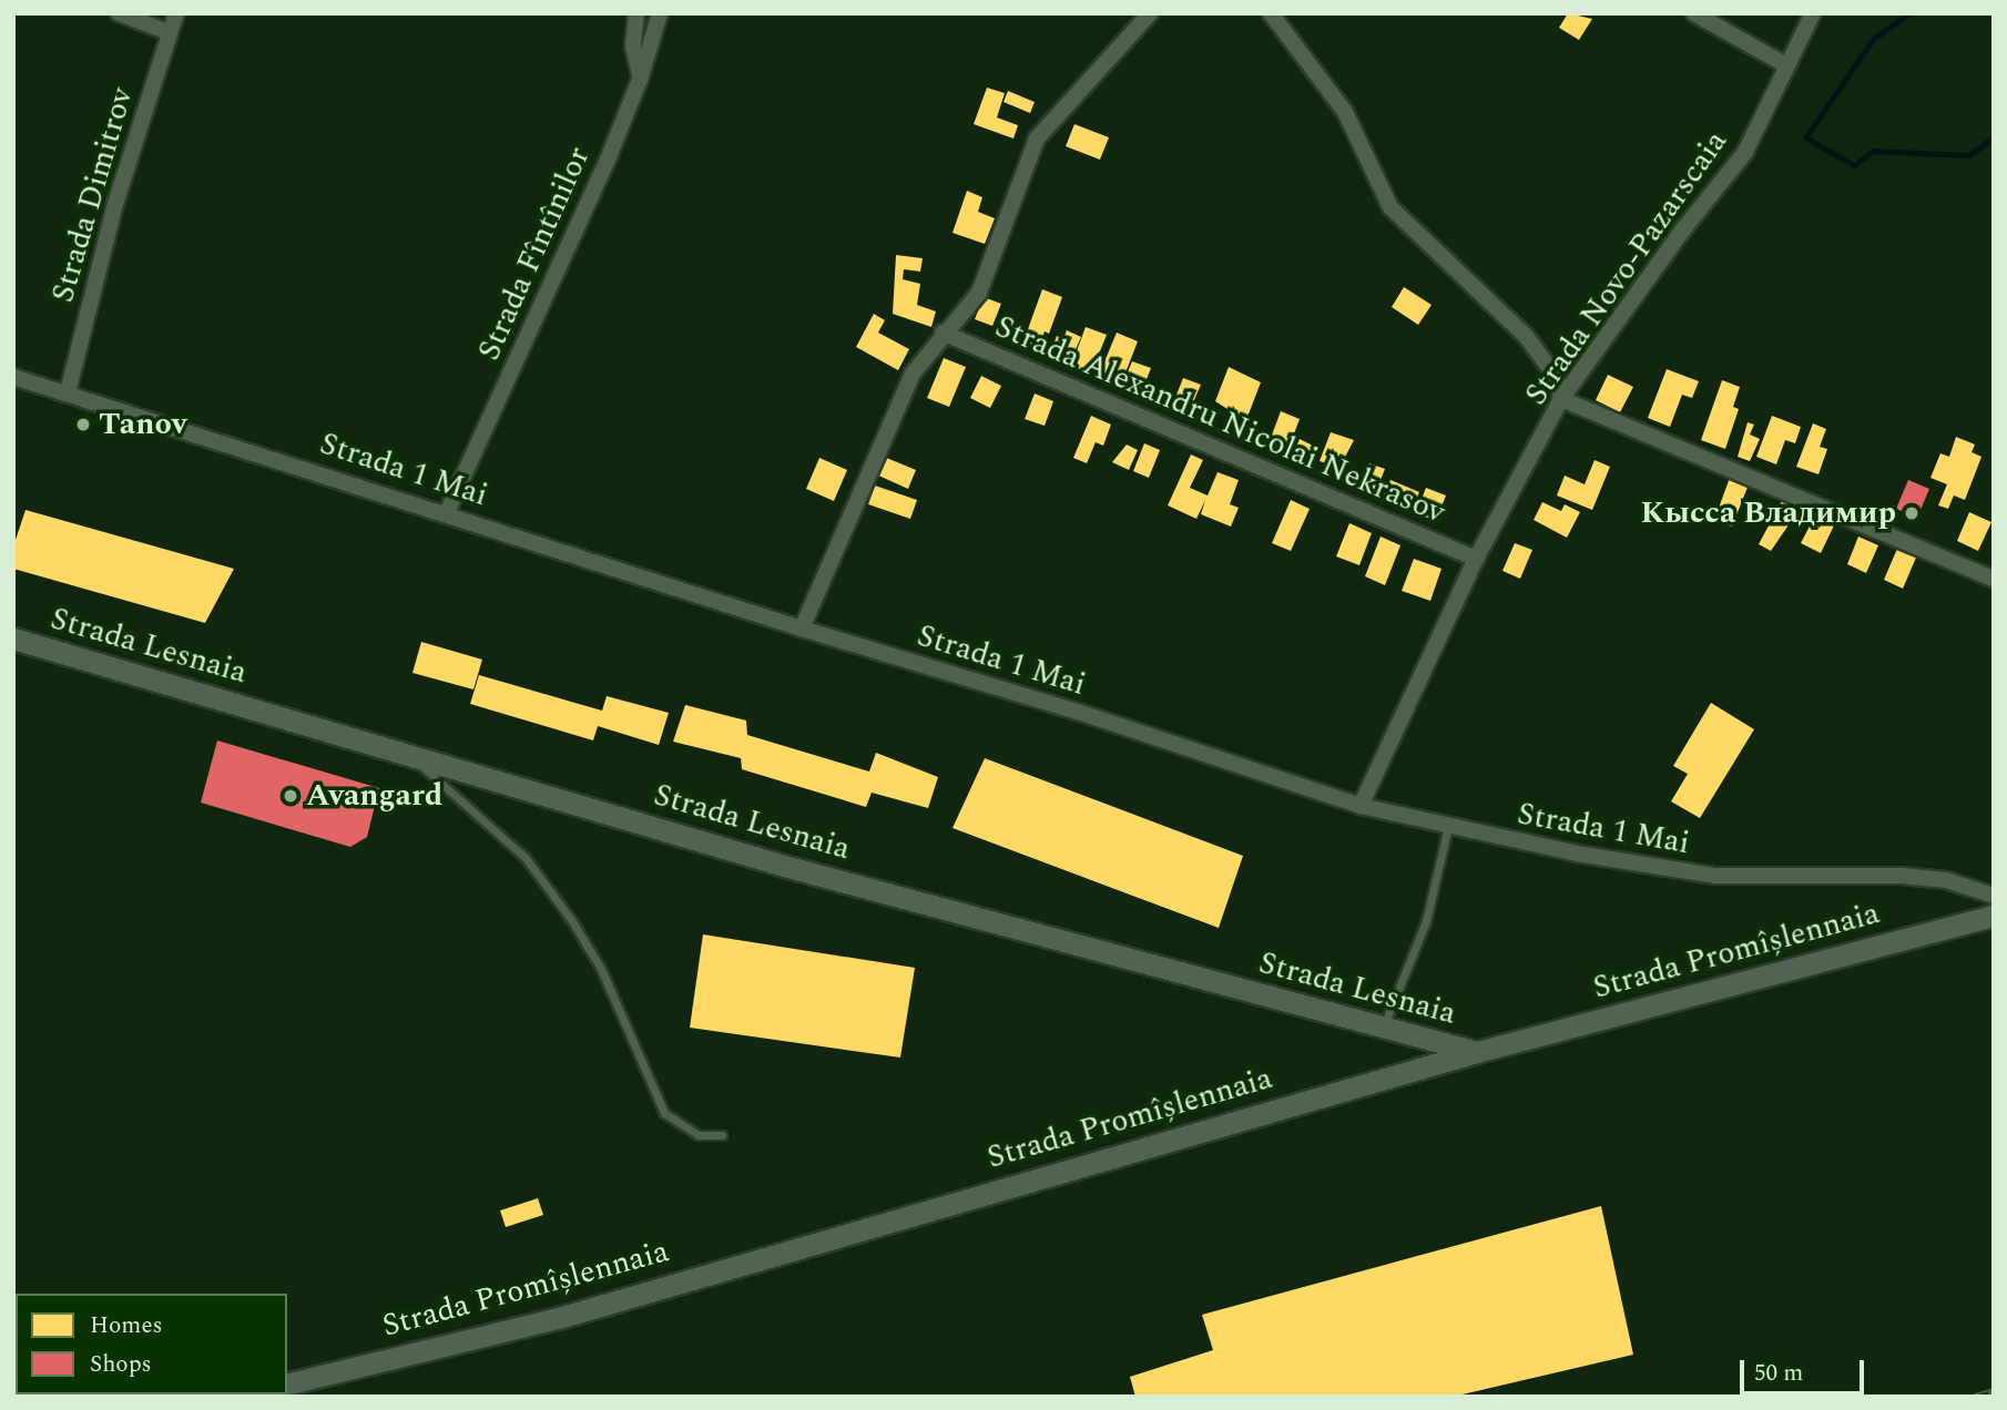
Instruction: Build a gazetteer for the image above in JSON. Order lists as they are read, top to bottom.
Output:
{
  "streets": {
    "street": [
      "Strada Dimitrov",
      "Strada Fîntînilor",
      "Strada Novo-Pazarscaia",
      "Strada Alexandru Nicolai Nekrasov",
      "Strada 1 Mai",
      "Strada Lesnaia",
      "Strada Promîșlennaia"
    ]
  },
  "crossings": [
    ["Strada Dimitrov", "Strada 1 Mai"],
    ["Strada Fîntînilor", "Strada 1 Mai"],
    ["Strada Novo-Pazarscaia", "Strada Alexandru Nicolai Nekrasov"],
    ["Strada Novo-Pazarscaia", "Strada 1 Mai"],
    ["Strada Lesnaia", "Strada Promîșlennaia"]
  ],
  "places": ["Tanov", "Кысса Владимир", "Avangard"],
  "legend": ["Homes", "Shops"],
  "scale_bar": "50 m"
}
